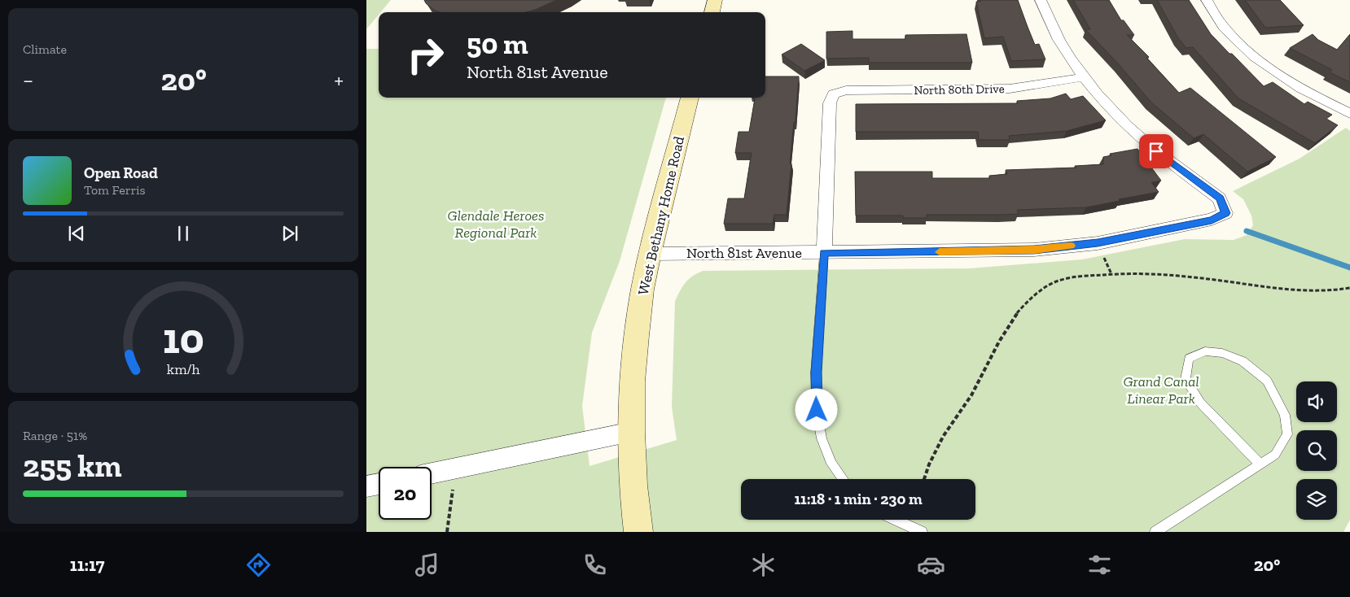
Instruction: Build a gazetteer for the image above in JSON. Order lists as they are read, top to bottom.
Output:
{
  "streets": {
    "main road": ["West Bethany Home Road"],
    "street": ["North 80th Drive", "North 81st Avenue"]
  },
  "crossings": [
    ["North 80th Drive", "North 81st Avenue"],
    ["West Bethany Home Road", "North 81st Avenue"]
  ],
  "parks": ["Glendale Heroes Regional Park", "Grand Canal Linear Park"],
  "page": {
    "tile": [
      "Climate",
      ["Range · 51%", "255 km"]
    ],
    "turn": ["50 m", "North 81st Avenue"],
    "heat": ["−", "20°", "+"],
    "song": ["Open Road", "Tom Ferris"],
    "limit": "20",
    "trip": "11:18 · 1 min · 230 m",
    "tabs": ["11:17", "20°"],
    "gauge": ["10", "km/h"]
  }
}
